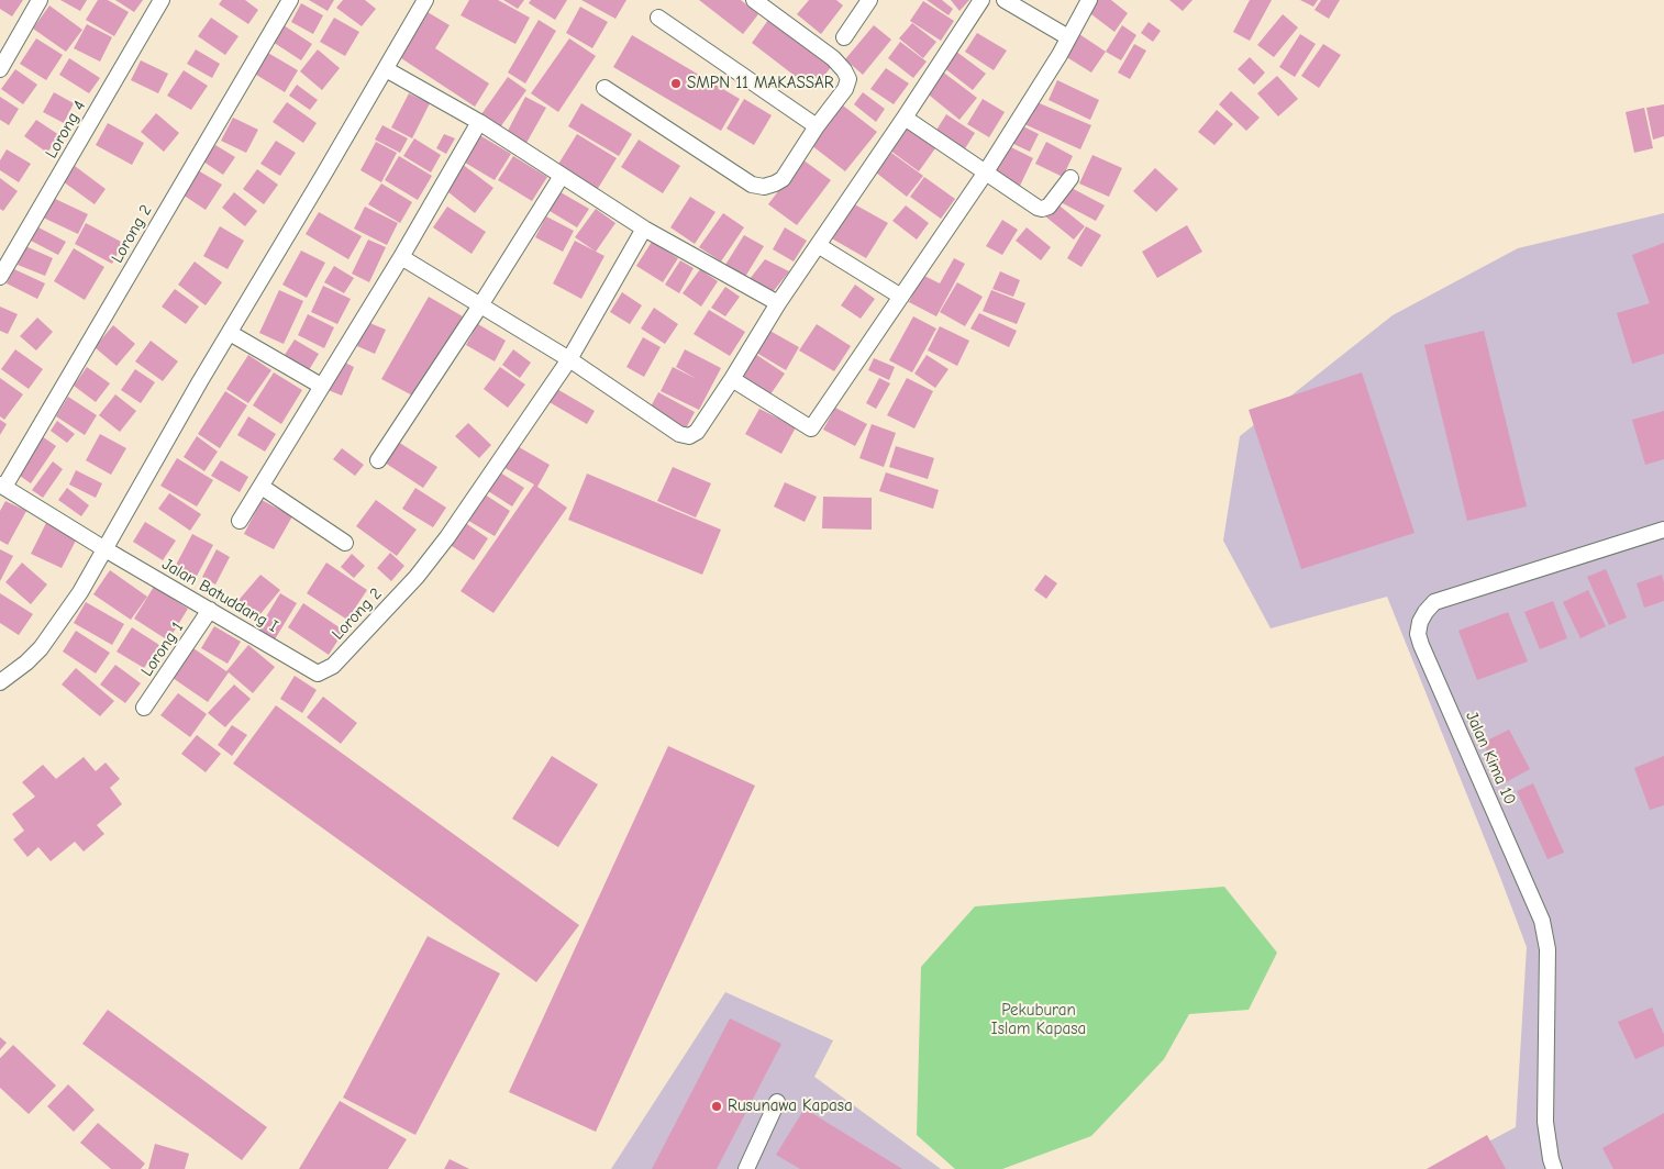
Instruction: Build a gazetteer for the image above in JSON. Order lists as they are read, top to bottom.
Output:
{
  "streets": {
    "street": [
      "Lorong 4",
      "Lorong 2",
      "Jalan Batuddang I",
      "Lorong 1",
      "Jalan Kima 10"
    ]
  },
  "crossings": [
    ["Lorong 2", "Jalan Batuddang I"],
    ["Jalan Batuddang I", "Lorong 1"]
  ],
  "parks": ["Pekuburan Islam Kapasa"],
  "places": ["SMPN 11 MAKASSAR", "Rusunawa Kapasa"]
}
